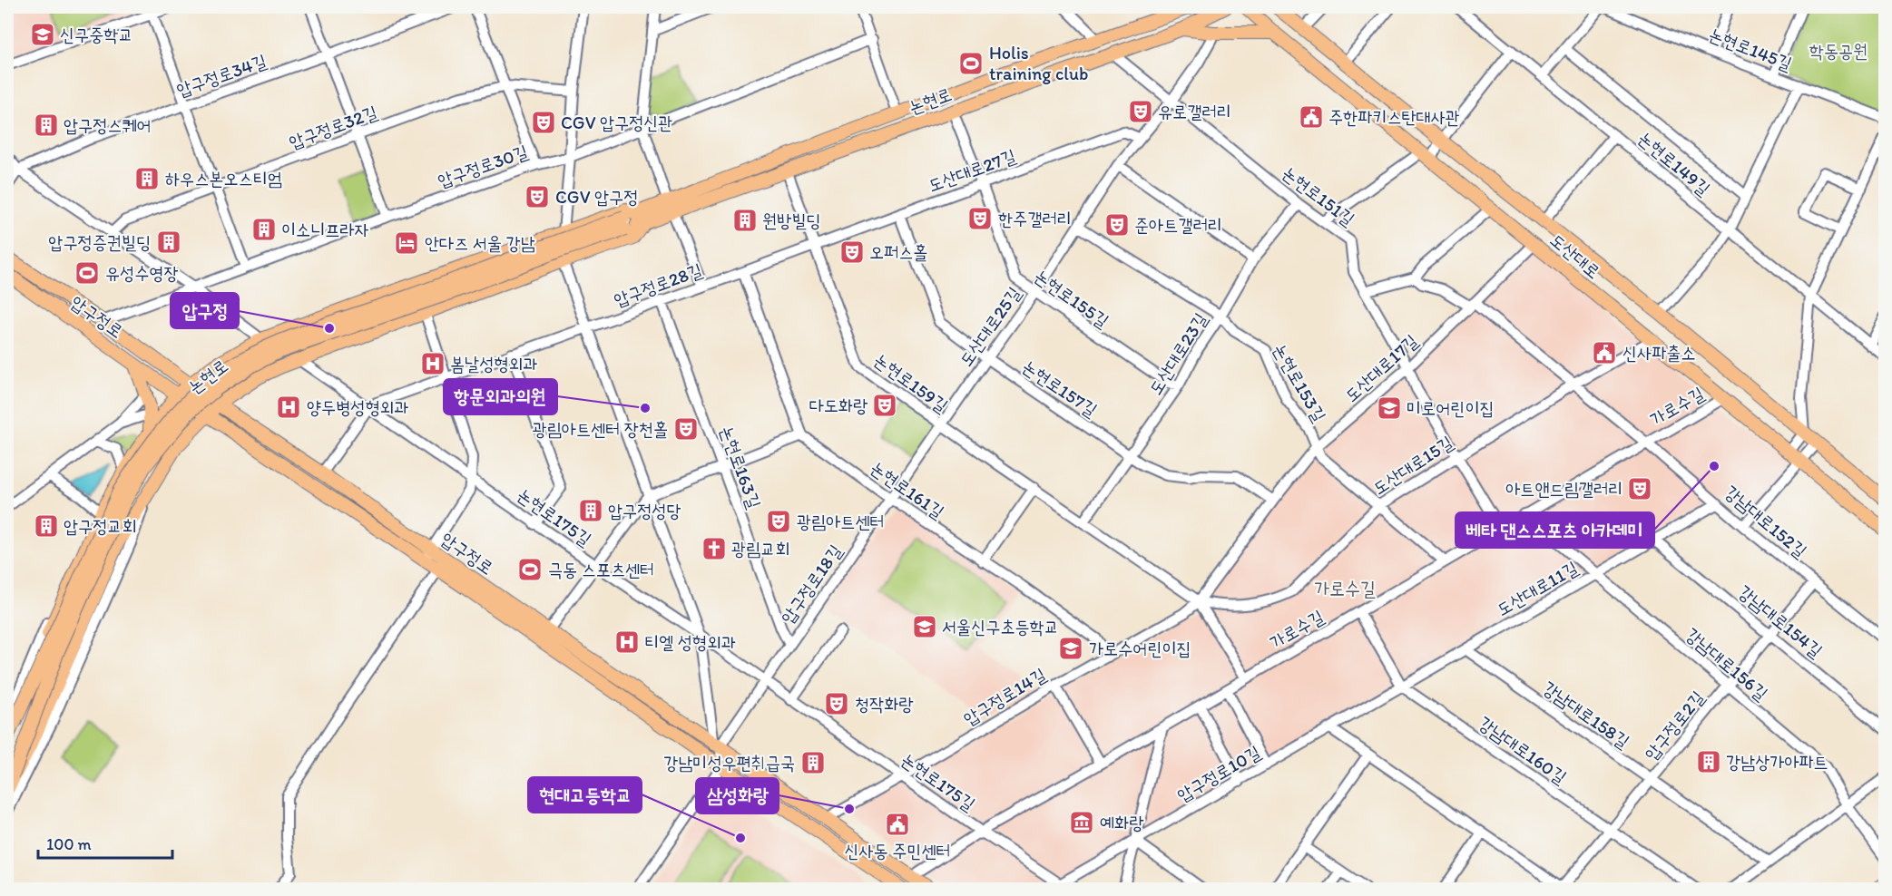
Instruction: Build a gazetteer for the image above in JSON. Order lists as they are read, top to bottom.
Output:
{
  "streets": {
    "main road": ["논현로", "도산대로", "압구정로"],
    "street": [
      "논현로145길",
      "압구정로34길",
      "압구정로32길",
      "논현로149길",
      "압구정로30길",
      "도산대로27길",
      "논현로151길",
      "압구정로28길",
      "논현로155길",
      "도산대로25길",
      "도산대로23길",
      "도산대로17길",
      "논현로159길",
      "논현로153길",
      "논현로157길",
      "가로수길",
      "도산대로15길",
      "논현로163길",
      "논현로161길",
      "논현로175길",
      "강남대로152길",
      "압구정로18길",
      "도산대로11길",
      "강남대로154길",
      "강남대로156길",
      "압구정로14길",
      "강남대로158길",
      "압구정로2길",
      "강남대로160길",
      "압구정로10길"
    ]
  },
  "crossings": [
    ["논현로", "논현로151길"],
    ["논현로", "논현로155길"],
    ["논현로", "압구정로"],
    ["논현로", "논현로159길"],
    ["논현로", "논현로175길"],
    ["논현로149길", "도산대로"],
    ["압구정로30길", "압구정로"],
    ["도산대로27길", "압구정로28길"],
    ["도산대로27길", "논현로155길"],
    ["도산대로27길", "도산대로25길"],
    ["도산대로27길", "논현로159길"],
    ["도산대로27길", "논현로157길"],
    ["논현로151길", "도산대로25길"],
    ["논현로151길", "도산대로23길"],
    ["논현로151길", "도산대로17길"],
    ["논현로151길", "가로수길"],
    ["논현로151길", "도산대로15길"],
    ["도산대로", "도산대로17길"],
    ["도산대로", "가로수길"],
    ["도산대로", "도산대로15길"],
    ["압구정로28길", "압구정로"],
    ["압구정로28길", "논현로159길"],
    ["압구정로28길", "논현로163길"],
    ["압구정로28길", "논현로175길"],
    ["논현로155길", "도산대로25길"],
    ["논현로155길", "도산대로23길"],
    ["압구정로", "가로수길"],
    ["압구정로", "압구정로18길"],
    ["압구정로", "압구정로14길"],
    ["도산대로25길", "논현로159길"],
    ["도산대로25길", "논현로153길"],
    ["도산대로25길", "논현로157길"],
    ["도산대로25길", "압구정로18길"],
    ["도산대로23길", "논현로159길"],
    ["도산대로23길", "논현로153길"],
    ["도산대로23길", "논현로157길"],
    ["도산대로17길", "논현로159길"],
    ["도산대로17길", "논현로153길"],
    ["도산대로17길", "논현로157길"],
    ["도산대로17길", "도산대로15길"],
    ["도산대로17길", "강남대로152길"],
    ["도산대로17길", "압구정로14길"],
    ["논현로159길", "가로수길"],
    ["논현로159길", "도산대로15길"],
    ["논현로159길", "압구정로18길"],
    ["논현로159길", "압구정로14길"],
    ["논현로153길", "가로수길"],
    ["논현로153길", "도산대로15길"],
    ["가로수길", "논현로175길"],
    ["가로수길", "강남대로152길"],
    ["가로수길", "강남대로156길"],
    ["가로수길", "강남대로160길"],
    ["도산대로15길", "강남대로152길"],
    ["도산대로15길", "압구정로14길"],
    ["논현로163길", "압구정로18길"],
    ["논현로161길", "압구정로18길"],
    ["논현로161길", "압구정로14길"],
    ["논현로175길", "압구정로18길"],
    ["논현로175길", "압구정로14길"],
    ["논현로175길", "압구정로10길"],
    ["강남대로152길", "도산대로11길"],
    ["강남대로152길", "압구정로2길"],
    ["도산대로11길", "강남대로154길"],
    ["도산대로11길", "강남대로156길"],
    ["도산대로11길", "강남대로158길"],
    ["도산대로11길", "강남대로160길"],
    ["도산대로11길", "압구정로10길"],
    ["강남대로154길", "압구정로2길"],
    ["강남대로156길", "압구정로2길"],
    ["강남대로158길", "압구정로2길"],
    ["압구정로2길", "강남대로160길"],
    ["강남대로160길", "압구정로10길"]
  ],
  "districts": ["가로수길"],
  "parks": ["학동공원"],
  "places": {
    "school or university": [
      "신구중학교",
      "미로어린이집",
      "서울신구초등학교",
      "가로수어린이집"
    ],
    "sports": ["Holis training club", "유성수영장", "극동 스포츠센터"],
    "theatre": [
      "유로갤러리",
      "CGV 압구정신관",
      "CGV 압구정",
      "한주갤러리",
      "준아트갤러리",
      "오퍼스홀",
      "다도화랑",
      "광림아트센터 장천홀",
      "아트앤드림갤러리",
      "광림아트센터",
      "청작화랑"
    ],
    "public building": ["주한파키스탄대사관", "신사파출소", "신사동 주민센터"],
    "building": [
      "압구정스퀘어",
      "하우스본오스티엄",
      "원방빌딩",
      "이소니프라자",
      "압구정증권빌딩",
      "압구정성당",
      "압구정교회",
      "강남상가아파트",
      "강남미성우편취급국"
    ],
    "hotel": ["안다즈 서울 강남"],
    "other": [
      "압구정",
      "항문외과의원",
      "베타 댄스스포츠 아카데미",
      "삼성화랑",
      "현대고등학교"
    ],
    "hospital": ["봄날성형외과", "양두병성형외과", "티엘 성형외과"],
    "church": ["광림교회"],
    "museum": ["예화랑"]
  },
  "scale_bar": "100 m"
}
